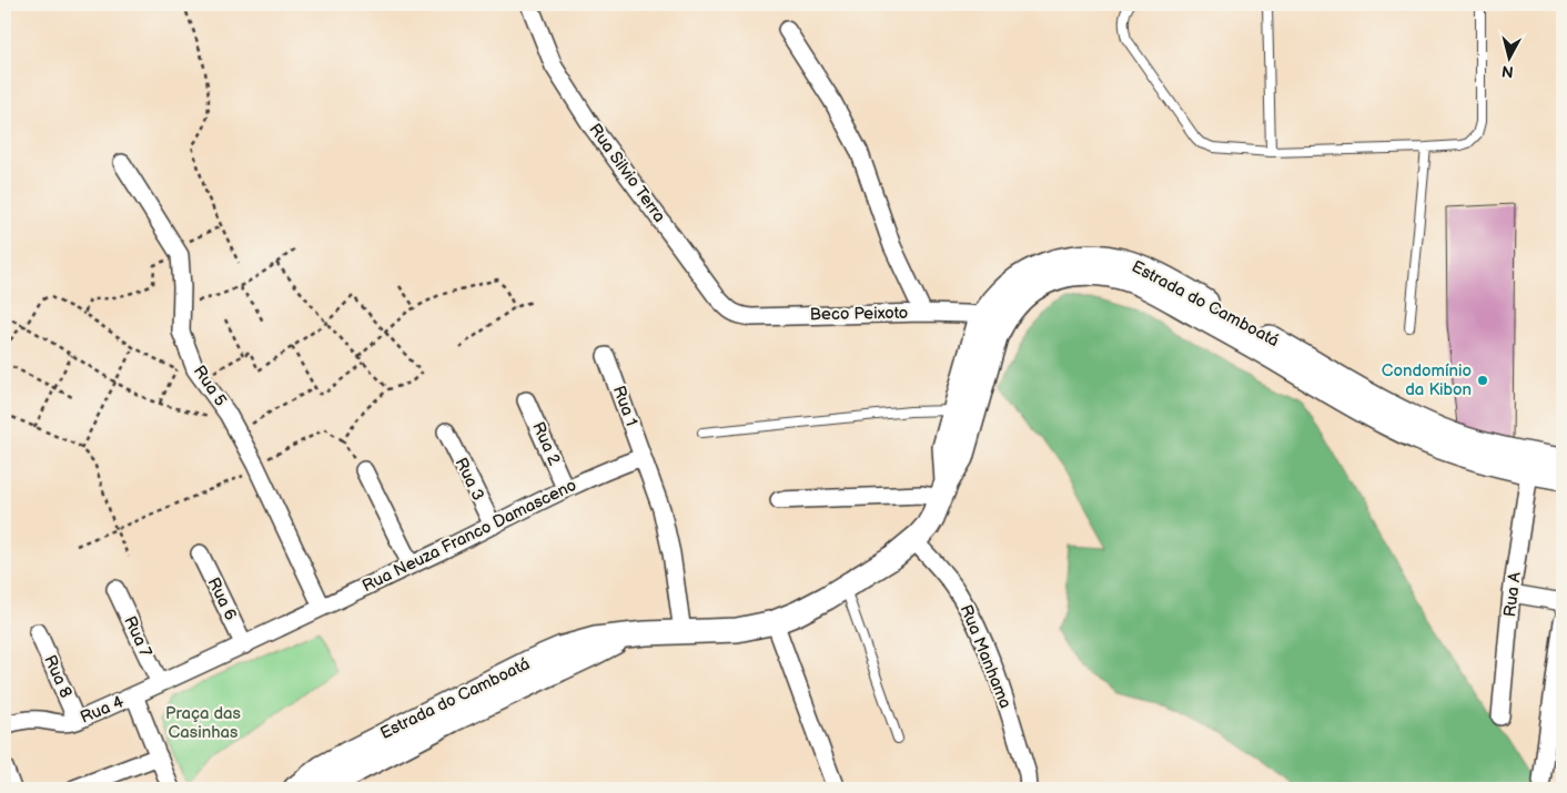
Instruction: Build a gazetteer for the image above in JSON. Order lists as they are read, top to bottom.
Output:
{
  "streets": {
    "main road": ["Estrada do Camboatá"],
    "street": [
      "Rua Silvio Terra",
      "Beco Peixoto",
      "Rua 5",
      "Rua 1",
      "Rua 2",
      "Rua 3",
      "Rua Neuza Franco Damasceno",
      "Rua A",
      "Rua 6",
      "Rua 7",
      "Rua Manhama",
      "Rua 8",
      "Rua 4"
    ]
  },
  "crossings": [
    ["Rua Silvio Terra", "Beco Peixoto"],
    ["Estrada do Camboatá", "Beco Peixoto"],
    ["Estrada do Camboatá", "Rua A"],
    ["Estrada do Camboatá", "Rua Manhama"],
    ["Rua 5", "Rua Neuza Franco Damasceno"],
    ["Rua 1", "Rua Neuza Franco Damasceno"],
    ["Rua 2", "Rua Neuza Franco Damasceno"],
    ["Rua 3", "Rua Neuza Franco Damasceno"],
    ["Rua Neuza Franco Damasceno", "Rua 6"],
    ["Rua Neuza Franco Damasceno", "Rua 7"],
    ["Rua Neuza Franco Damasceno", "Rua 4"],
    ["Rua 8", "Rua 4"]
  ],
  "parks": ["Praça das Casinhas"],
  "places": ["Condomínio da Kibon"],
  "north": "bottom"
}
